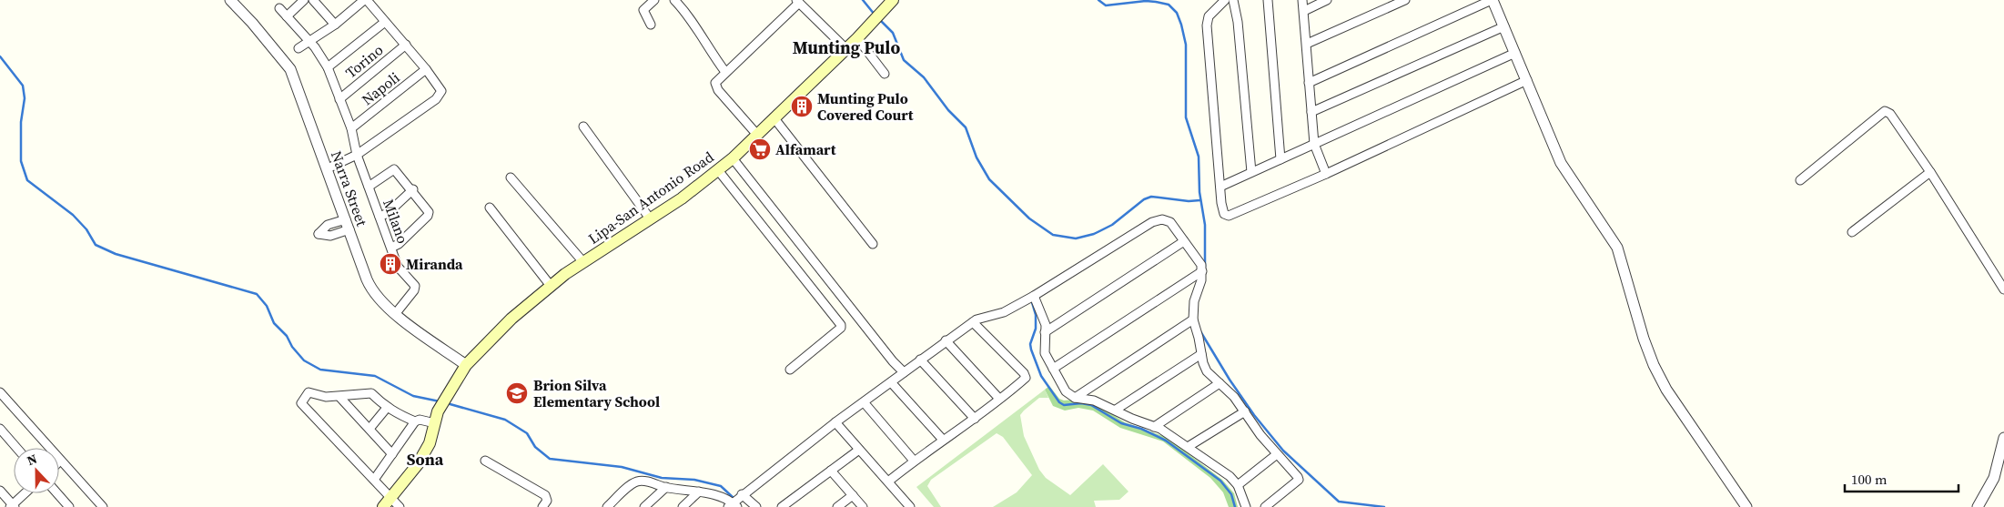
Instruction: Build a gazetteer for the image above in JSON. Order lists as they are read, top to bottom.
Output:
{
  "streets": {
    "main road": ["Lipa-San Antonio Road"],
    "street": [
      "Torino",
      "Napoli",
      "Narra Street",
      "Milano"
    ]
  },
  "crossings": [
    ["Torino", "Milano"],
    ["Napoli", "Milano"],
    ["Narra Street", "Lipa-San Antonio Road"],
    ["Narra Street", "Milano"]
  ],
  "districts": ["Munting Pulo", "Sona"],
  "places": {
    "building": ["Munting Pulo Covered Court", "Miranda"],
    "supermarket": ["Alfamart"],
    "school or university": ["Brion Silva Elementary School"]
  },
  "scale_bar": "100 m",
  "north": "top"
}
